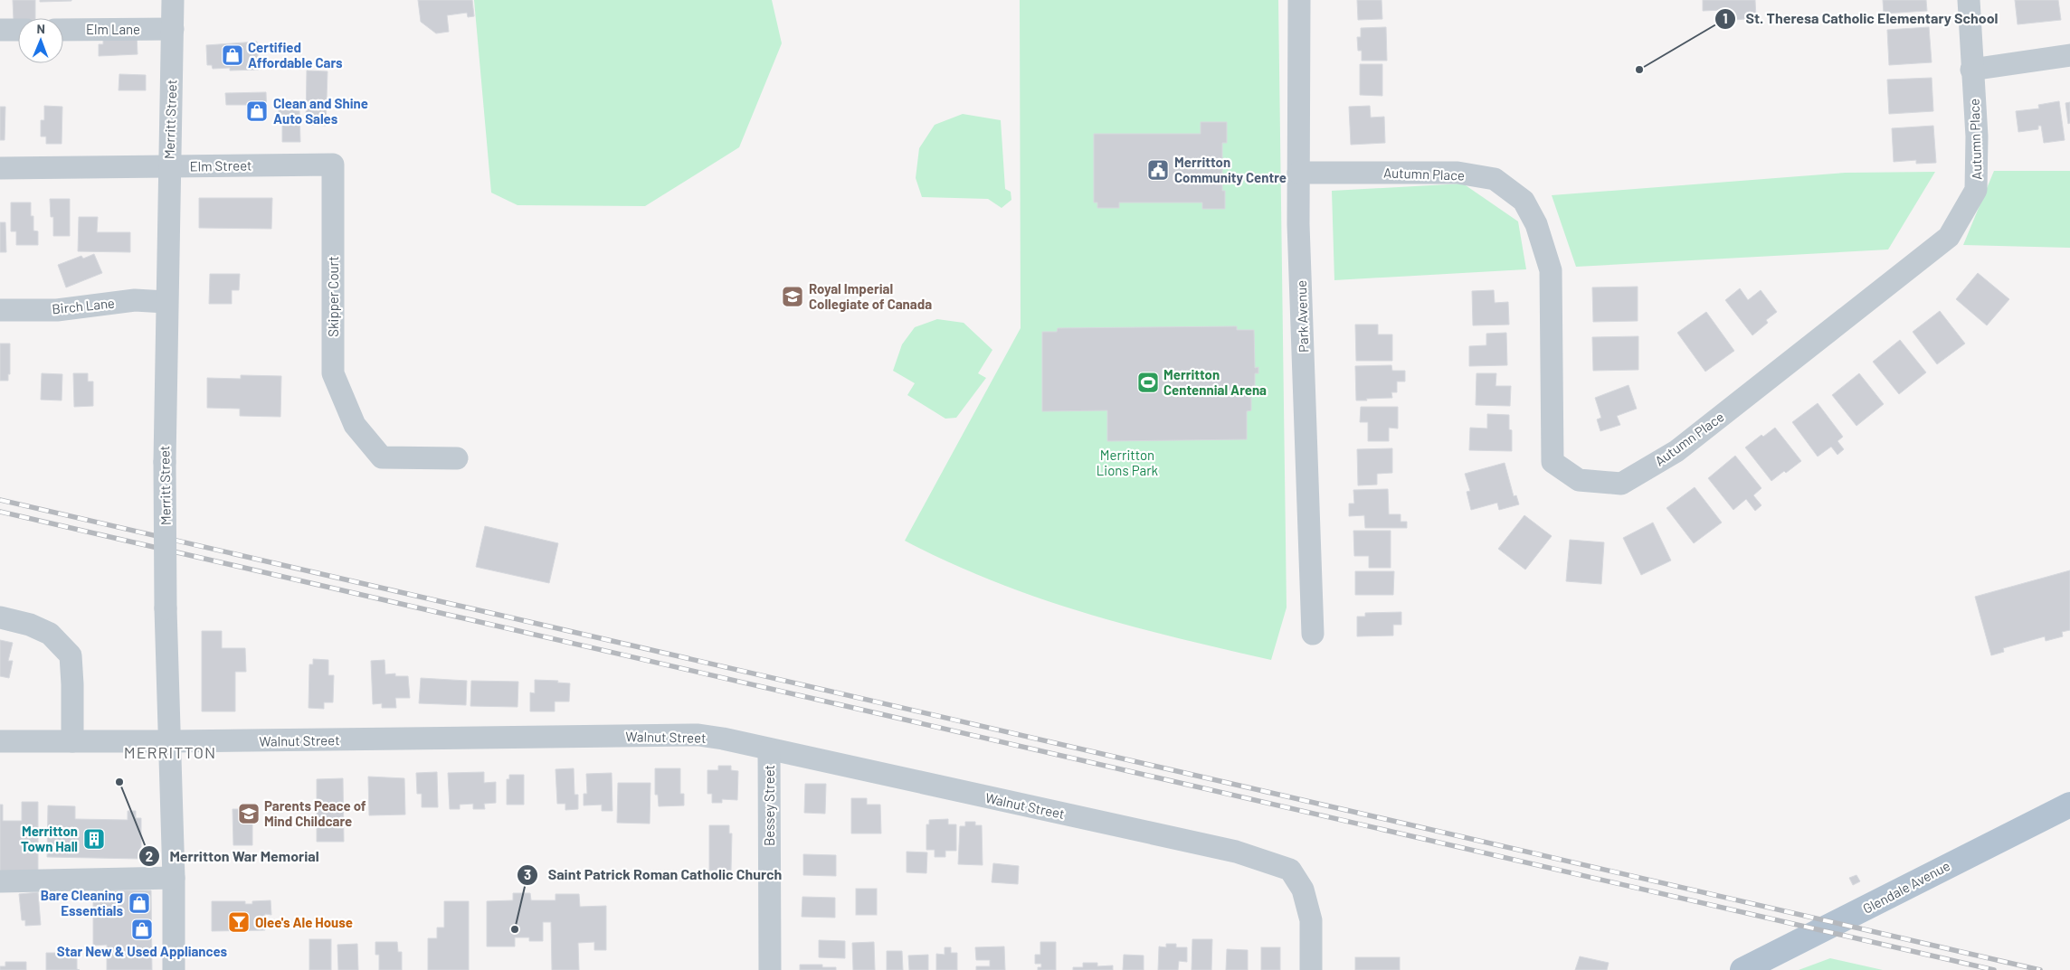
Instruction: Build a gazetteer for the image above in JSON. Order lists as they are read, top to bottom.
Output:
{
  "streets": {
    "main road": ["Glendale Avenue"],
    "street": [
      "Elm Lane",
      "Merritt Street",
      "Autumn Place",
      "Elm Street",
      "Skipper Court",
      "Birch Lane",
      "Park Avenue",
      "Walnut Street",
      "Bessey Street"
    ]
  },
  "crossings": [
    ["Elm Lane", "Merritt Street"],
    ["Merritt Street", "Elm Street"],
    ["Merritt Street", "Birch Lane"],
    ["Merritt Street", "Walnut Street"],
    ["Autumn Place", "Park Avenue"],
    ["Elm Street", "Skipper Court"],
    ["Walnut Street", "Bessey Street"]
  ],
  "districts": ["MERRITTON"],
  "parks": ["Merritton Lions Park"],
  "places": {
    "shop": [
      "Certified Affordable Cars",
      "Clean and Shine Auto Sales",
      "Bare Cleaning Essentials",
      "Star New & Used Appliances"
    ],
    "other": ["St. Theresa Catholic Elementary School", "Merritton War Memorial", "Saint Patrick Roman Catholic Church"],
    "public building": ["Merritton Community Centre"],
    "school or university": ["Royal Imperial Collegiate of Canada", "Parents Peace of Mind Childcare"],
    "sports": ["Merritton Centennial Arena"],
    "building": ["Merritton Town Hall"],
    "bar": ["Olee's Ale House"]
  },
  "north": "top"
}
